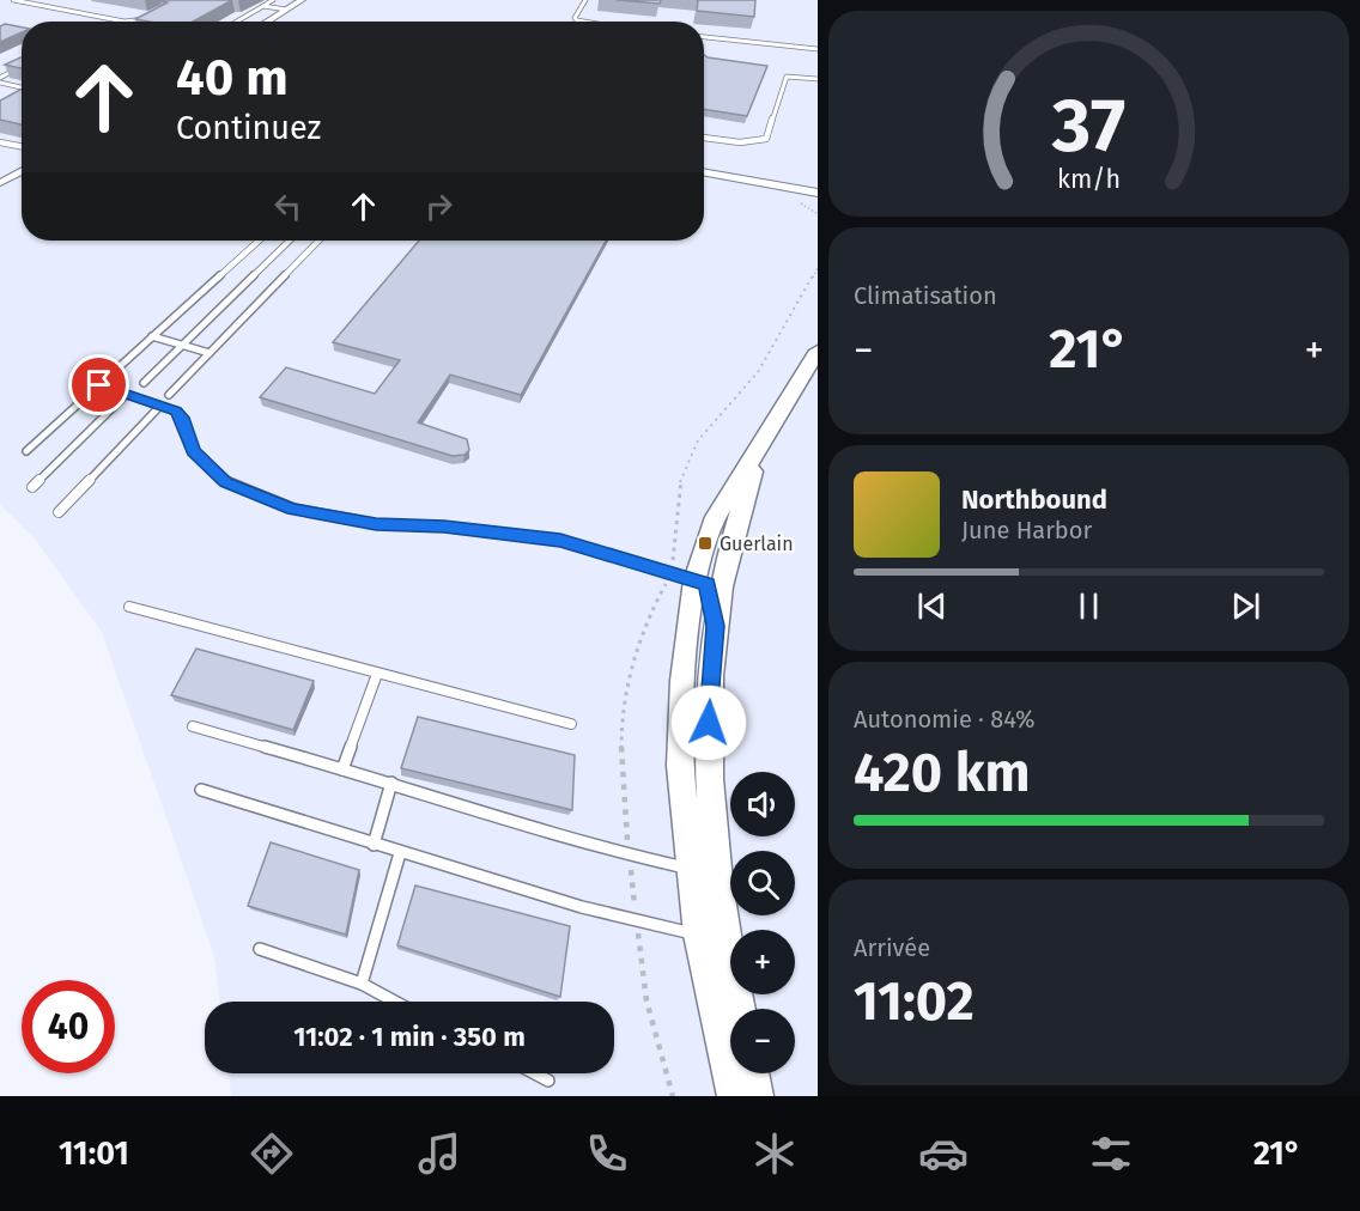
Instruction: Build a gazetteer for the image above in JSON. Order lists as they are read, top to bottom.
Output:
{
  "places": {
    "transit": ["Guerlain"]
  },
  "page": {
    "turn": ["40 m", "Continuez"],
    "tile": [
      "Climatisation",
      ["Autonomie · 84%", "420 km"],
      ["Arrivée", "11:02"]
    ],
    "heat": ["−", "21°", "+"],
    "song": ["Northbound", "June Harbor"],
    "map_buttons": ["+", "−"],
    "limit": "40",
    "trip": "11:02 · 1 min · 350 m",
    "tabs": ["11:01", "21°"],
    "gauge": ["37", "km/h"]
  }
}
